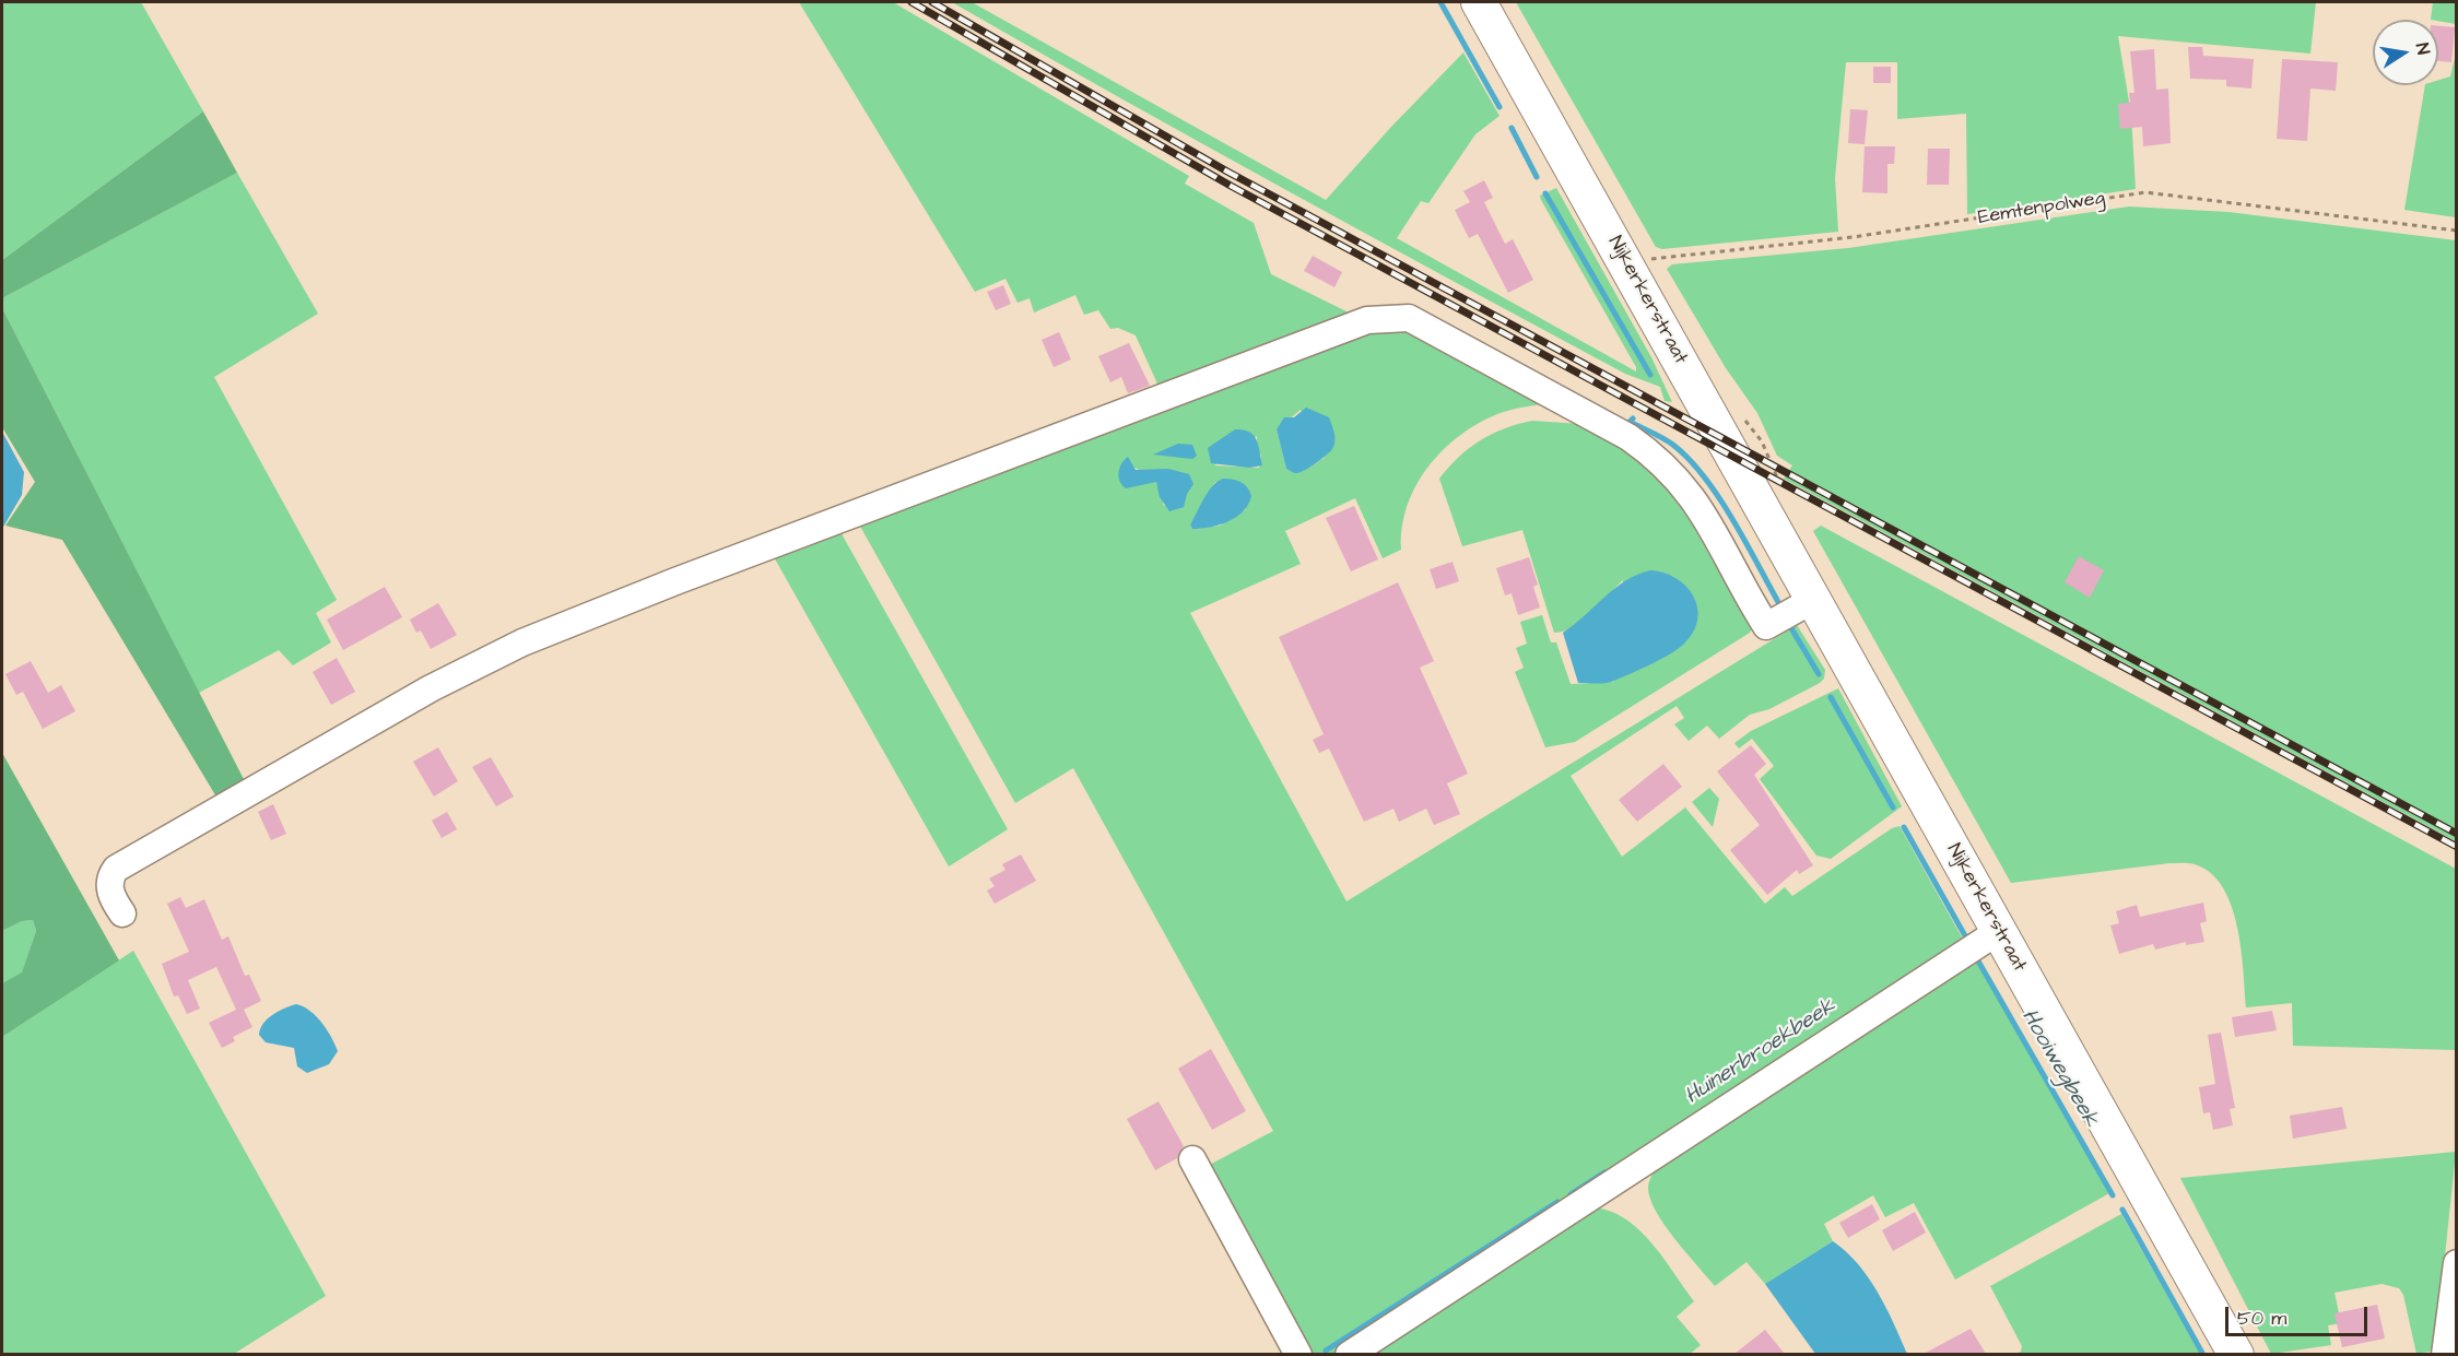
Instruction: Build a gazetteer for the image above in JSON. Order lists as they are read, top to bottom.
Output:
{
  "streets": {
    "main road": ["Nijkerkerstraat"],
    "path": ["Eemtenpolweg"]
  },
  "crossings": [
    ["Eemtenpolweg", "Nijkerkerstraat"]
  ],
  "water": ["Huinerbroekbeek", "Hooiwegbeek"],
  "scale_bar": "50 m",
  "north": "right"
}
